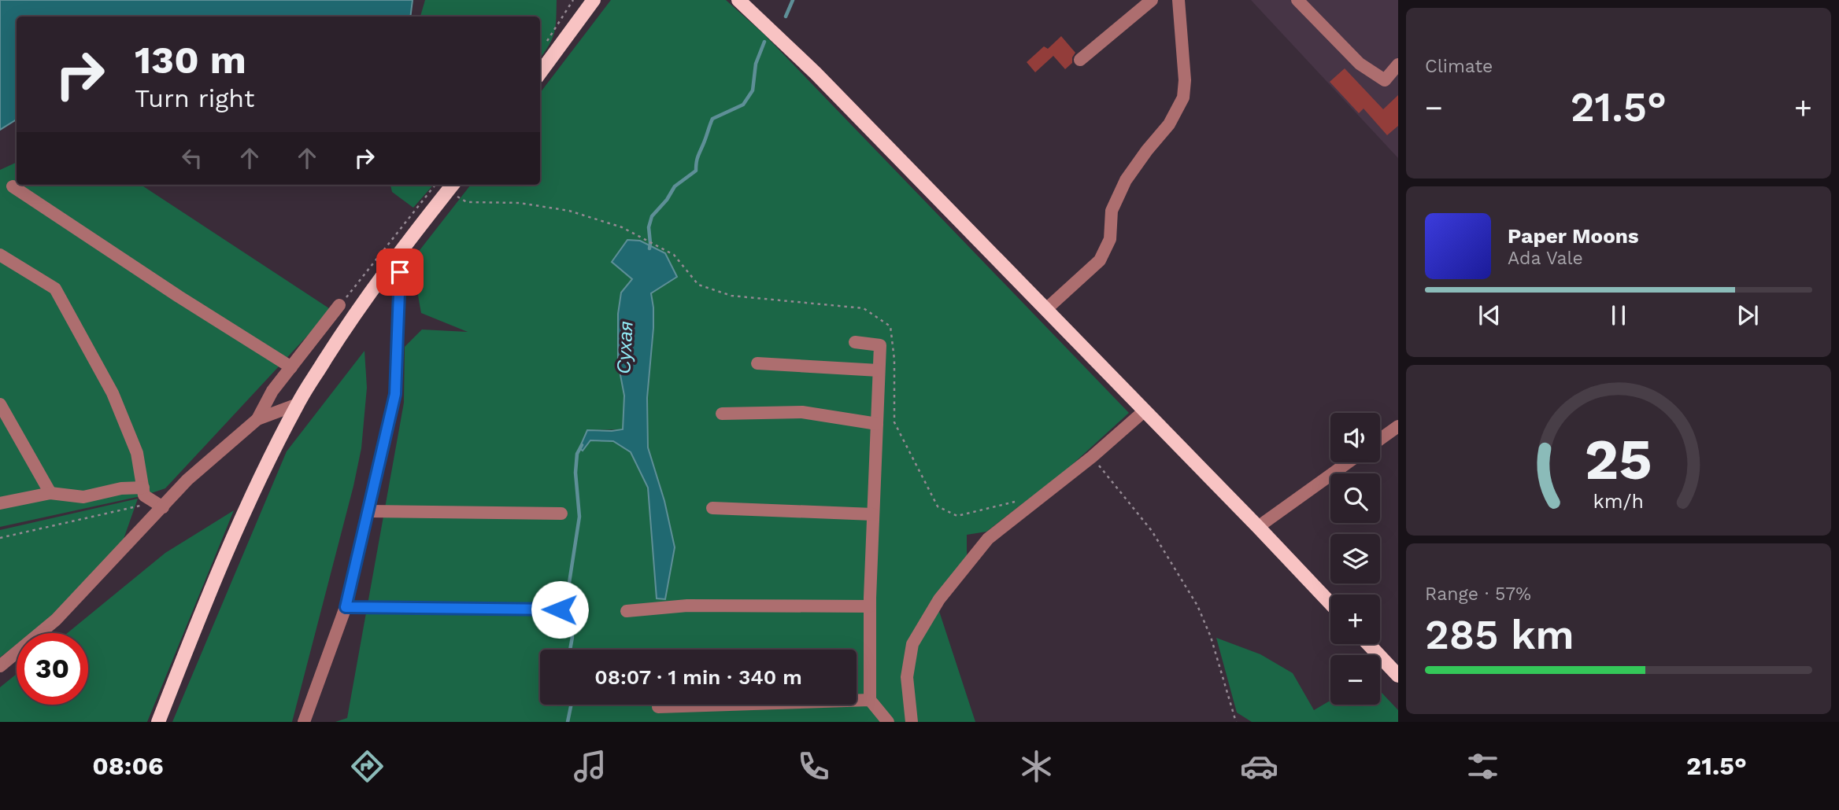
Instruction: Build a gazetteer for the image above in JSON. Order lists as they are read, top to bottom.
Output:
{
  "water": ["Сухая"],
  "page": {
    "tile": [
      "Climate",
      ["Range · 57%", "285 km"]
    ],
    "turn": ["130 m", "Turn right"],
    "heat": ["−", "21.5°", "+"],
    "song": ["Paper Moons", "Ada Vale"],
    "map_buttons": ["+", "−"],
    "limit": "30",
    "trip": "08:07 · 1 min · 340 m",
    "tabs": ["08:06", "21.5°"],
    "gauge": ["25", "km/h"]
  }
}
